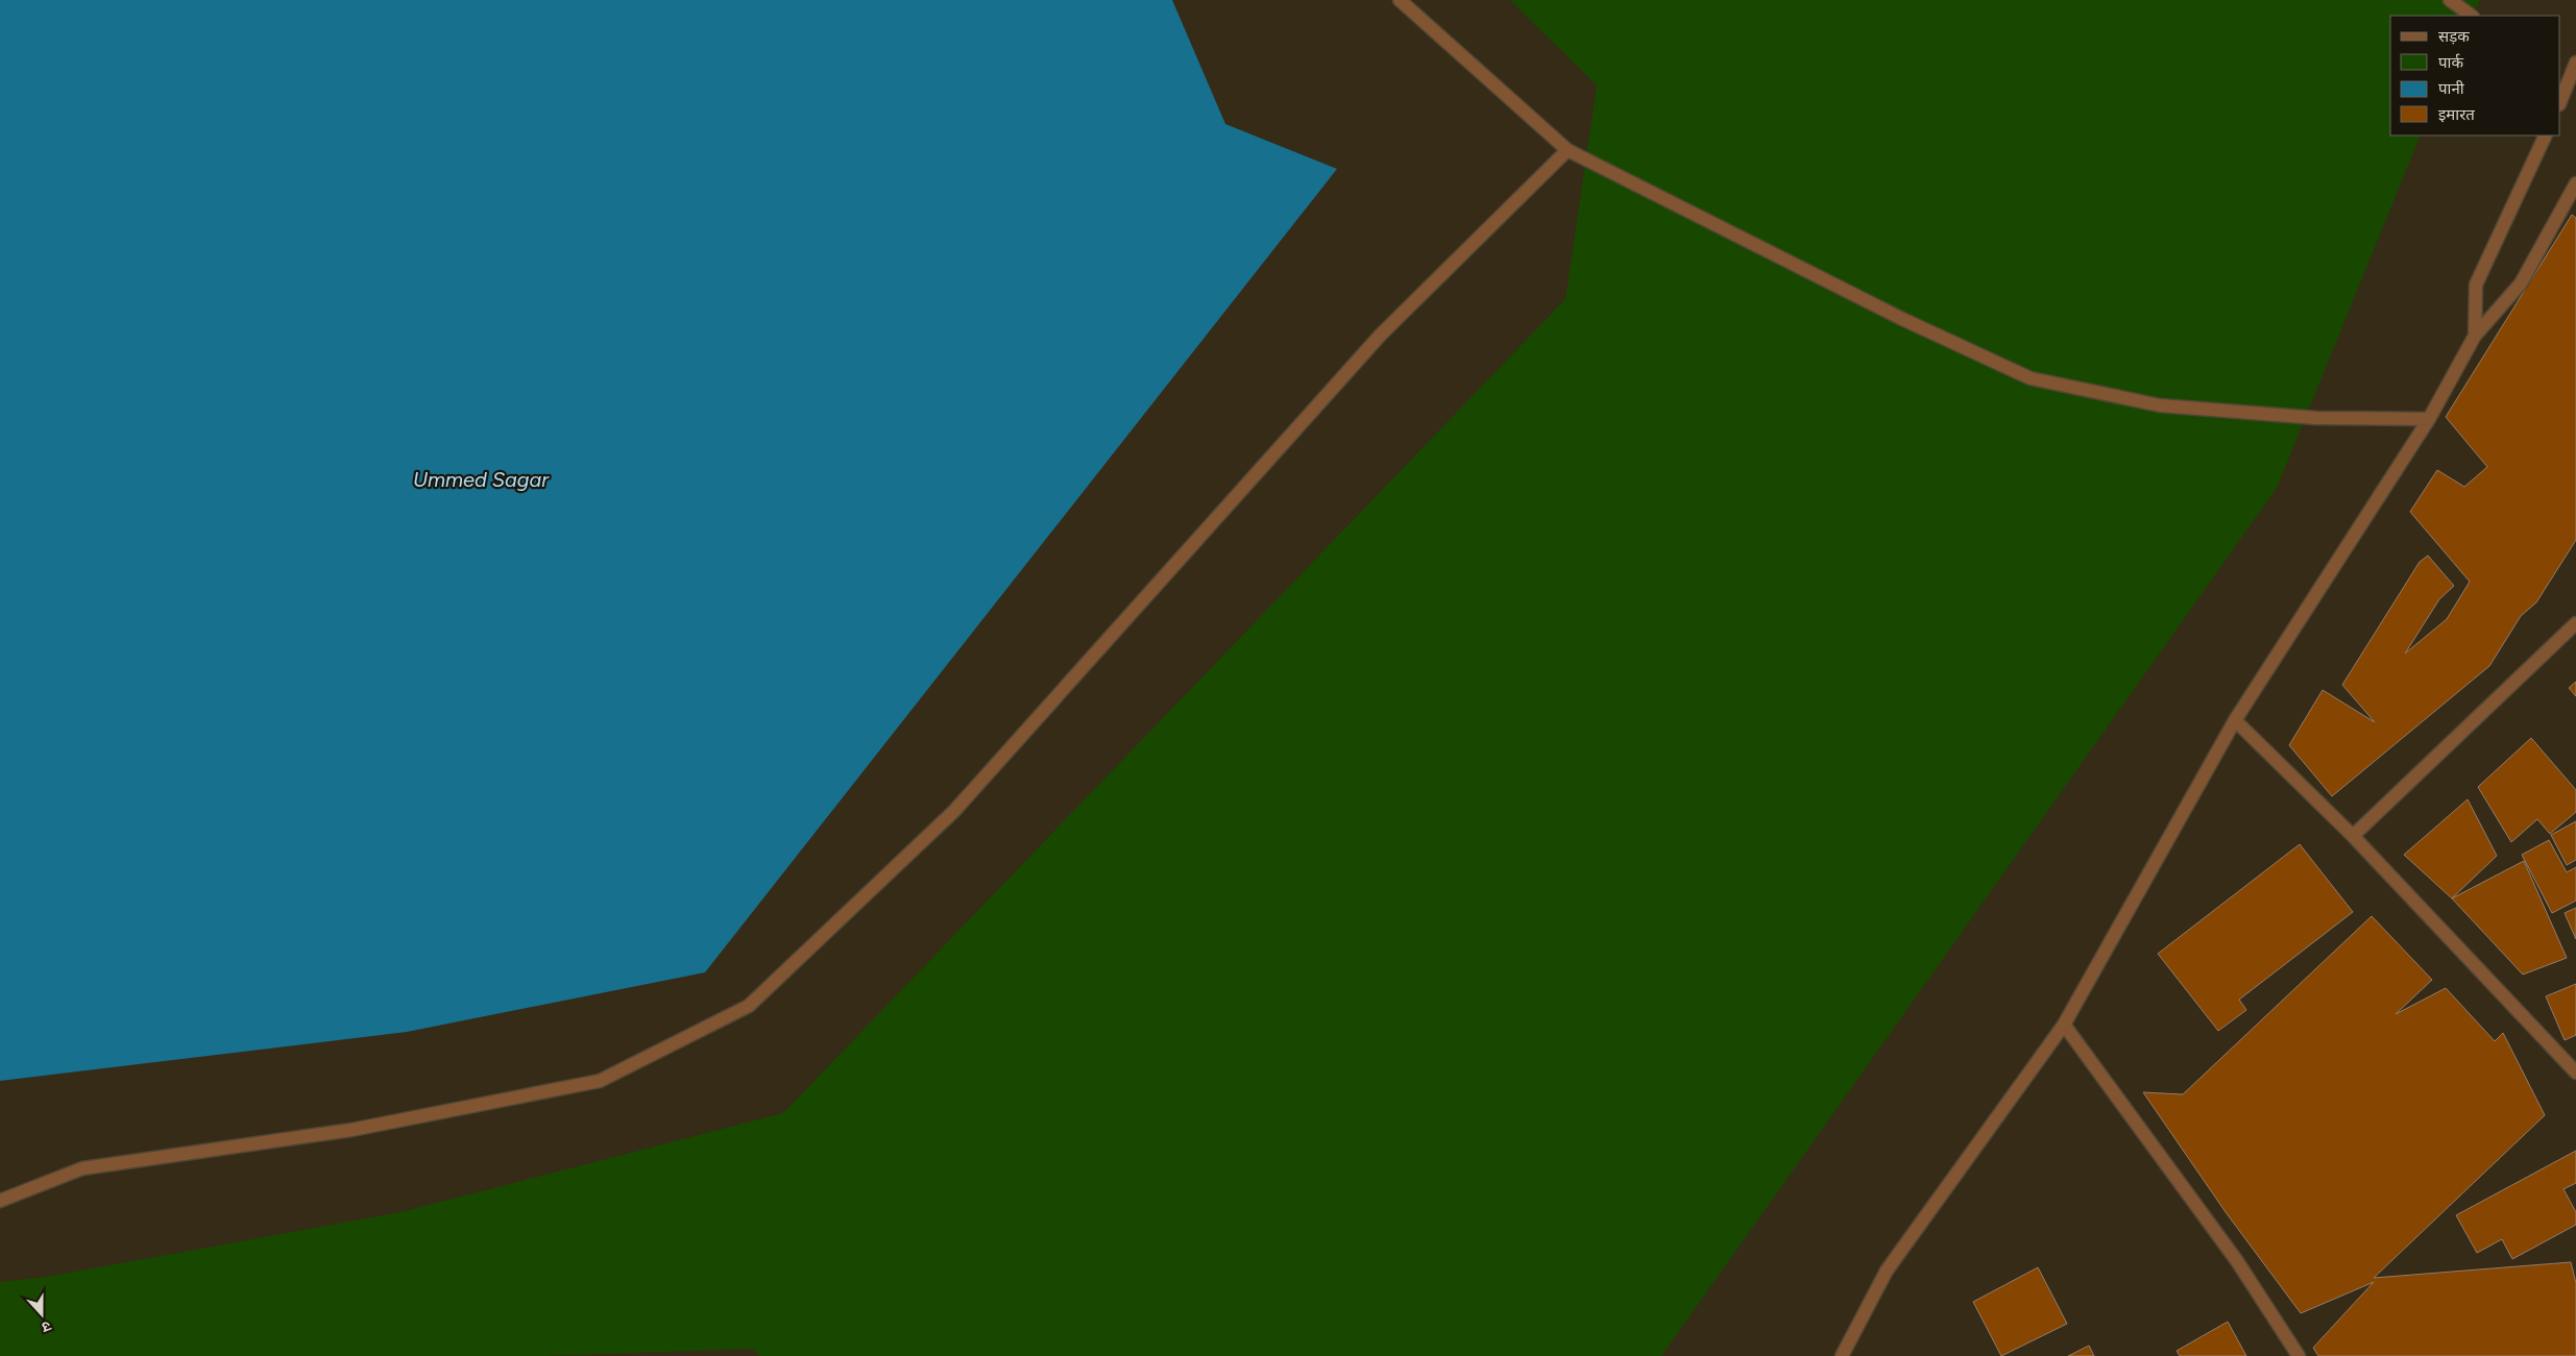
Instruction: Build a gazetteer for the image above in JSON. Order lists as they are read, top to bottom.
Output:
{
  "water": ["Ummed Sagar"],
  "legend": [
    "सड़क",
    "पार्क",
    "पानी",
    "इमारत"
  ],
  "north": "bottom"
}
